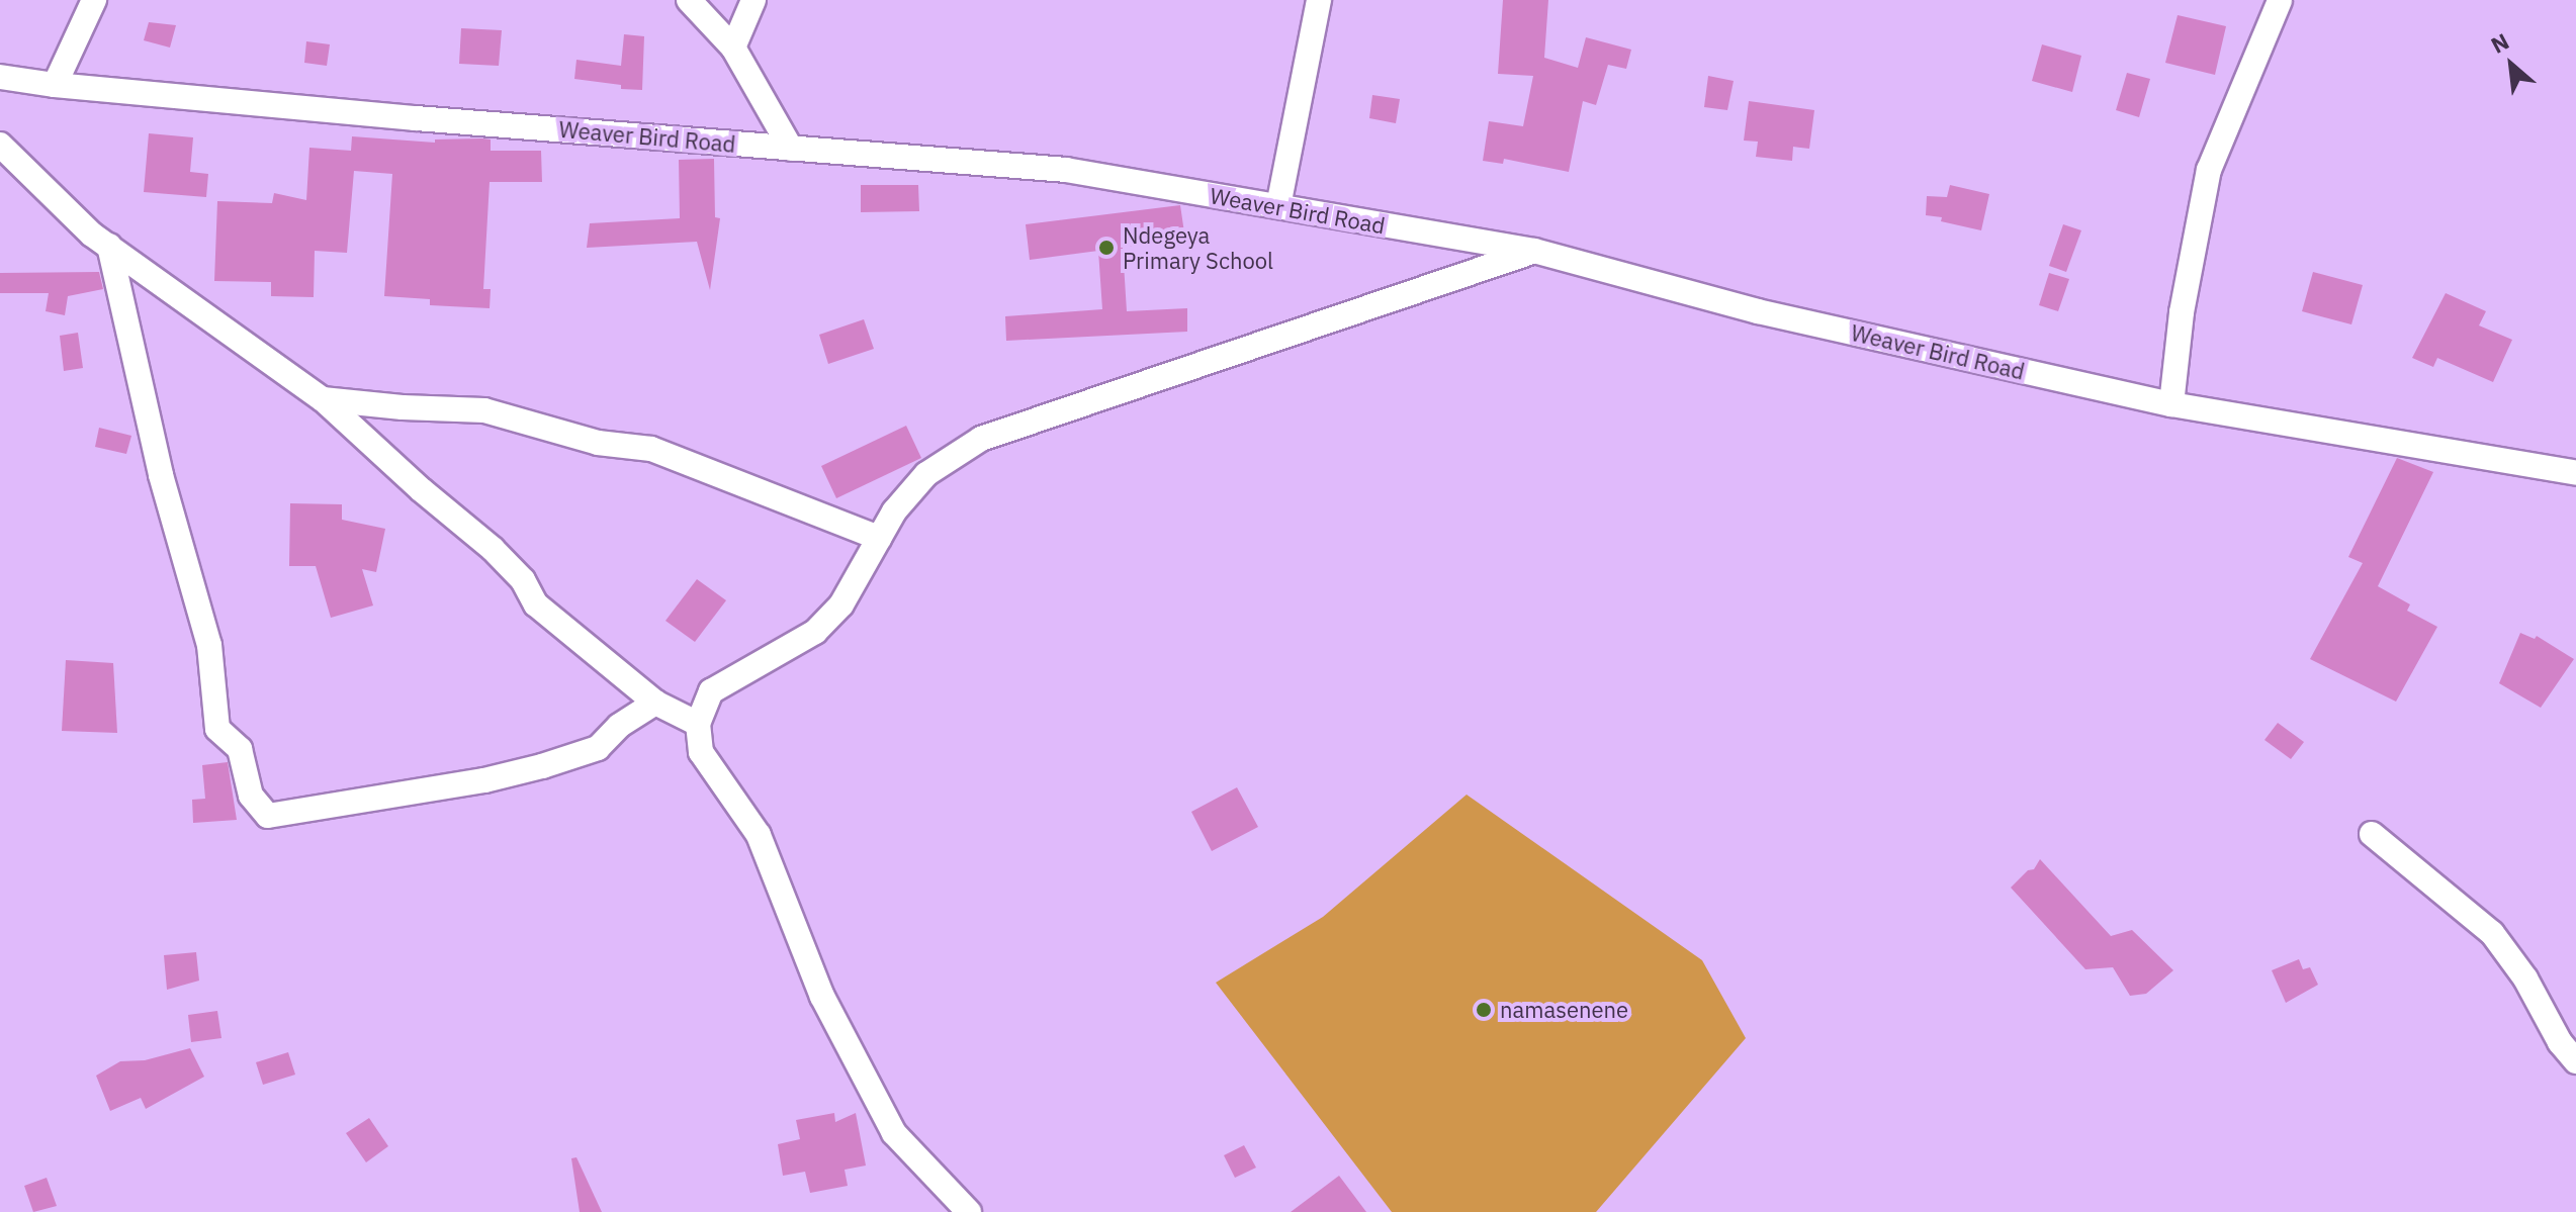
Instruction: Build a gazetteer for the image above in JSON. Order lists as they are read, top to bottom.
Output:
{
  "streets": {
    "street": ["Weaver Bird Road"]
  },
  "places": ["Ndegeya Primary School", "namasenene"],
  "north": "top left"
}
